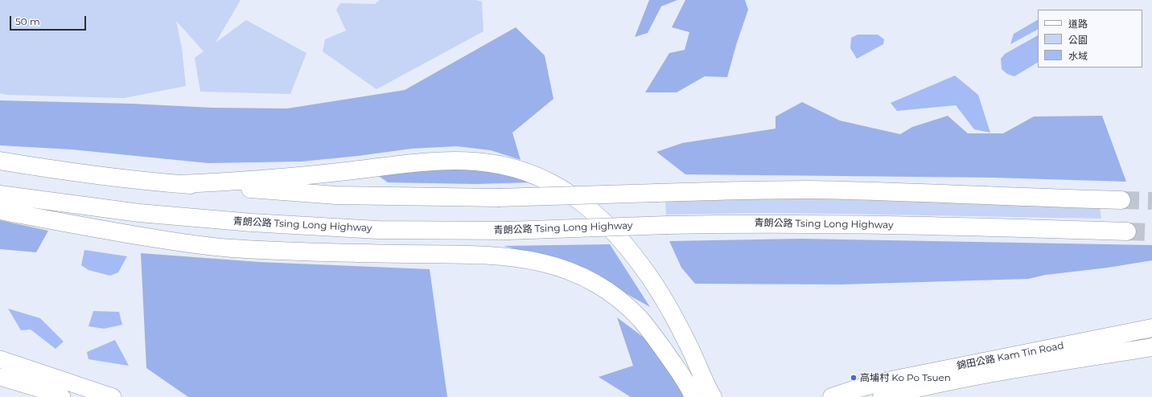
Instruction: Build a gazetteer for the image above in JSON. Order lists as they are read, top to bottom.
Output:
{
  "streets": {
    "main road": ["青朗公路 Tsing Long Highway", "錦田公路 Kam Tin Road"]
  },
  "places": ["高埔村 Ko Po Tsuen"],
  "legend": ["道路", "公園", "水域"],
  "scale_bar": "50 m"
}
